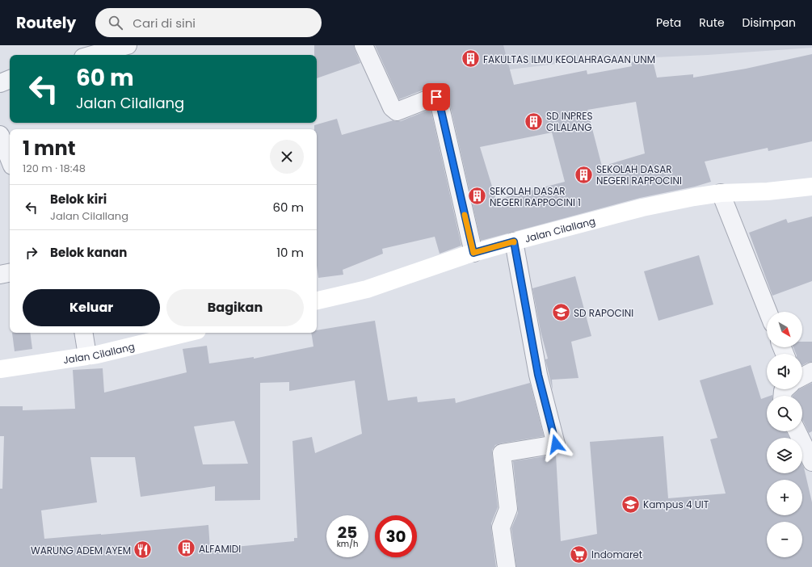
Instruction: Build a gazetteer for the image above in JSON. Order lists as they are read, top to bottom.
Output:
{
  "streets": {
    "street": ["Jalan Cilallang"]
  },
  "places": {
    "building": [
      "FAKULTAS ILMU KEOLAHRAGAAN UNM",
      "SD INPRES CILALANG",
      "SEKOLAH DASAR NEGERI RAPPOCINI",
      "SEKOLAH DASAR NEGERI RAPPOCINI 1",
      "ALFAMIDI"
    ],
    "school or university": ["SD RAPOCINI", "Kampus 4 UIT"],
    "restaurant": ["WARUNG ADEM AYEM"],
    "supermarket": ["Indomaret"]
  },
  "north": "bottom right",
  "page": {
    "header": "Routely",
    "search": "Cari di sini",
    "nav": ["Peta", "Rute", "Disimpan"],
    "turn": ["60 m", "Jalan Cilallang"],
    "heading": ["1 mnt", "120 m · 18:48"],
    "list": [
      {
        "name": "Belok kiri",
        "note": "Jalan Cilallang",
        "value": "60 m"
      },
      {
        "name": "Belok kanan",
        "value": "10 m"
      }
    ],
    "buttons": ["Keluar", "Bagikan"],
    "map_buttons": ["+", "−"],
    "speed": "25 km/h",
    "limit": "30"
  }
}
